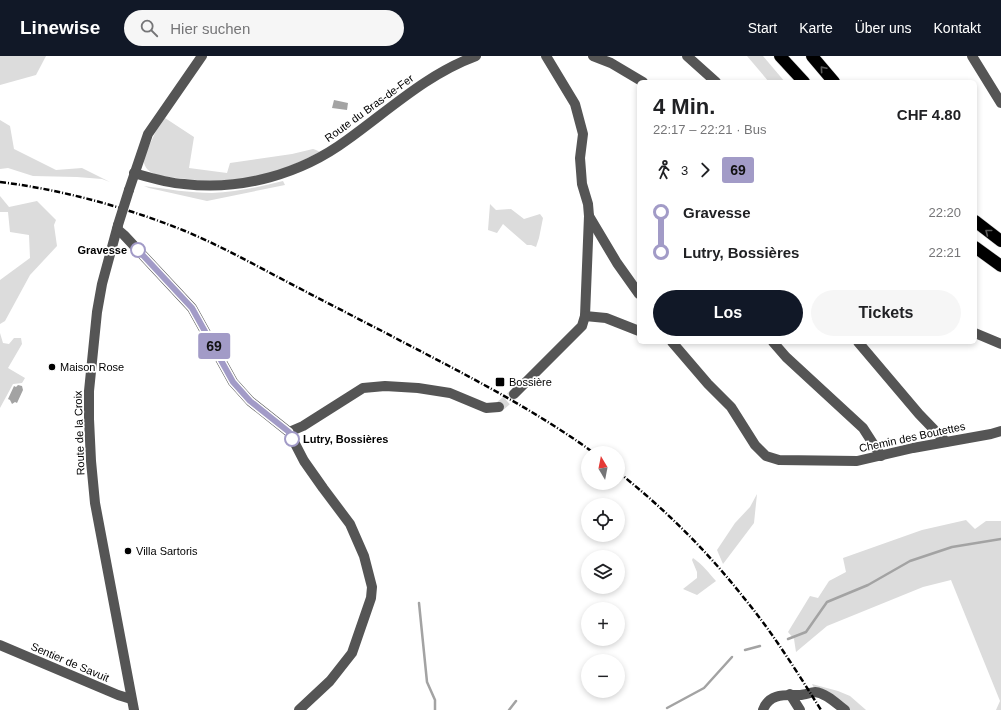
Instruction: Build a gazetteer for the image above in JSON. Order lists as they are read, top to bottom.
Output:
{
  "streets": {
    "street": [
      "Route du Bras-de-Fer",
      "Route de la Croix",
      "Chemin des Boutettes",
      "Sentier de Savuit"
    ]
  },
  "crossings": [
    ["Route du Bras-de-Fer", "Route de la Croix"],
    ["Route de la Croix", "Sentier de Savuit"]
  ],
  "places": {
    "other": [
      "Gravesse",
      "Maison Rose",
      "Lutry, Bossières",
      "Villa Sartoris"
    ],
    "transit": ["Bossière"]
  },
  "lines": ["bus line 69"],
  "north": "top",
  "page": {
    "header": "Linewise",
    "search": "Hier suchen",
    "nav": [
      "Start",
      "Karte",
      "Über uns",
      "Kontakt"
    ],
    "on_map": "69",
    "heading": ["4 Min.", "22:17 – 22:21 · Bus", "CHF 4.80"],
    "legs": ["3", "69"],
    "list": [
      {
        "name": "Gravesse",
        "value": "22:20"
      },
      {
        "name": "Lutry, Bossières",
        "value": "22:21"
      }
    ],
    "buttons": ["Los", "Tickets"],
    "map_buttons": ["+", "−"]
  }
}
